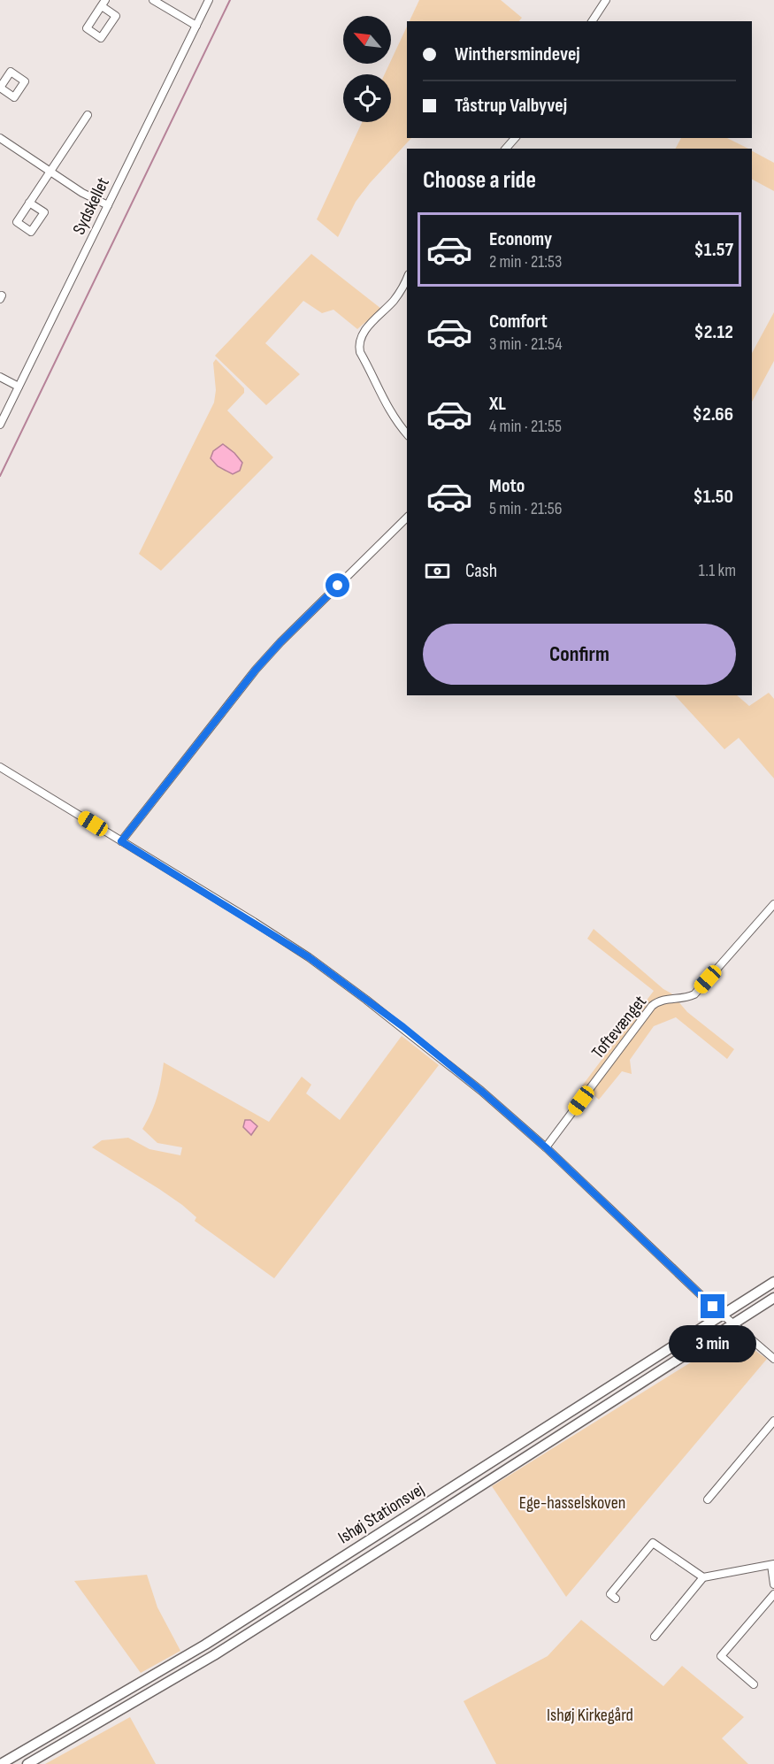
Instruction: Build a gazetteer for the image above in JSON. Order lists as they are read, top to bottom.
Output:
{
  "streets": {
    "main road": ["Ishøj Stationsvej"],
    "street": ["Sydskellet", "Toftevænget"]
  },
  "parks": ["Ege-hasselskoven", "Ishøj Kirkegård"],
  "north": "top left",
  "page": {
    "banner": ["Winthersmindevej", "Tåstrup Valbyvej"],
    "heading": "Choose a ride",
    "list": [
      {
        "name": "Economy",
        "note": "2 min · 21:53",
        "value": "$1.57"
      },
      {
        "name": "Comfort",
        "note": "3 min · 21:54",
        "value": "$2.12"
      },
      {
        "name": "XL",
        "note": "4 min · 21:55",
        "value": "$2.66"
      },
      {
        "name": "Moto",
        "note": "5 min · 21:56",
        "value": "$1.50"
      }
    ],
    "pay": ["Cash", "1.1 km"],
    "buttons": "Confirm",
    "bubble": "3 min"
  }
}
